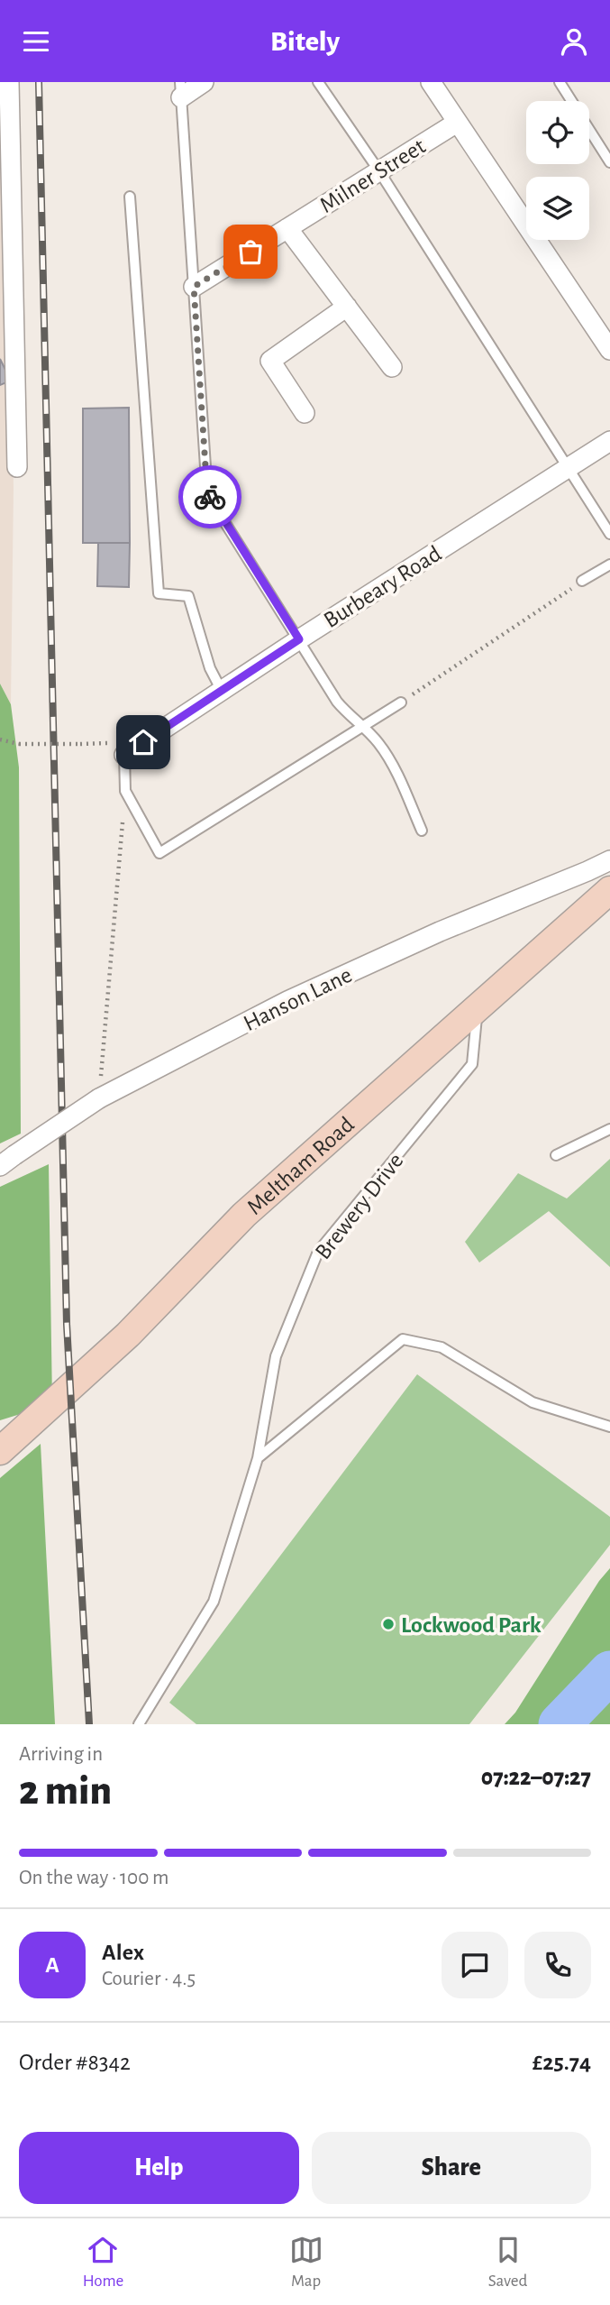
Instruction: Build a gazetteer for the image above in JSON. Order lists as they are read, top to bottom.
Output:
{
  "streets": {
    "main road": ["Meltham Road"],
    "street": ["Milner Street", "Burbeary Road", "Hanson Lane"],
    "lane": ["Brewery Drive"]
  },
  "crossings": [
    ["Meltham Road", "Brewery Drive"]
  ],
  "places": ["Lockwood Park"],
  "page": {
    "header": "Bitely",
    "heading": ["2 min", "Arriving in", "07:22–07:27"],
    "panel": [
      "Alex",
      "Courier · 4.5",
      "Order #8342",
      "£25.74"
    ],
    "bar": "On the way · 100 m",
    "round": "A",
    "buttons": ["Help", "Share"],
    "tabs": ["Home", "Map", "Saved"]
  }
}
